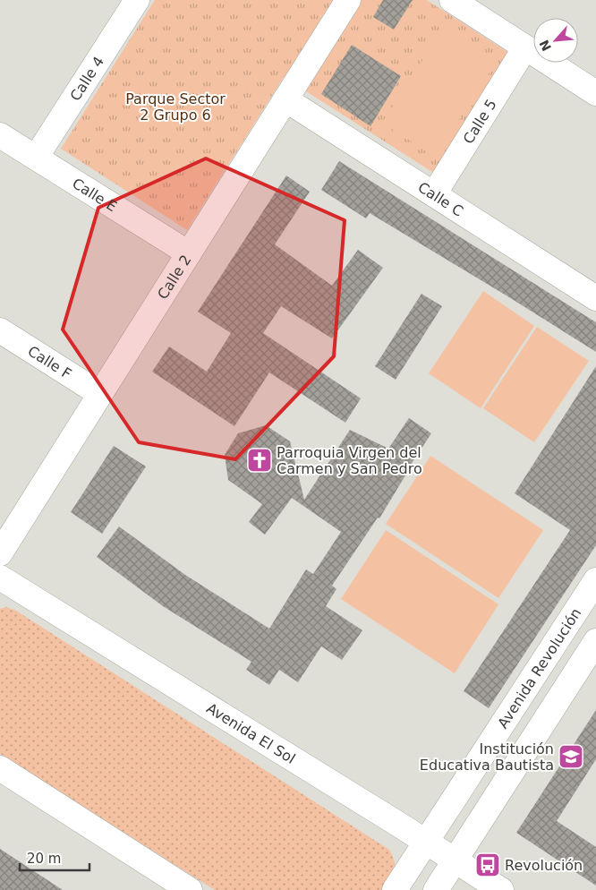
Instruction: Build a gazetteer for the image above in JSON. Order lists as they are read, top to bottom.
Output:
{
  "streets": {
    "street": [
      "Calle 4",
      "Calle 5",
      "Calle E",
      "Calle C",
      "Calle 2",
      "Calle F",
      "Avenida Revolución",
      "Avenida El Sol"
    ]
  },
  "crossings": [
    ["Calle 4", "Calle E"],
    ["Calle 5", "Calle C"],
    ["Calle E", "Calle 2"],
    ["Calle C", "Calle 2"],
    ["Calle 2", "Calle F"],
    ["Avenida Revolución", "Avenida El Sol"]
  ],
  "parks": ["Parque Sector 2 Grupo 6"],
  "places": {
    "church": ["Parroquia Virgen del Carmen y San Pedro"],
    "school or university": ["Institución Educativa Bautista"],
    "bus stop": ["Revolución"]
  },
  "scale_bar": "20 m",
  "north": "bottom left"
}
